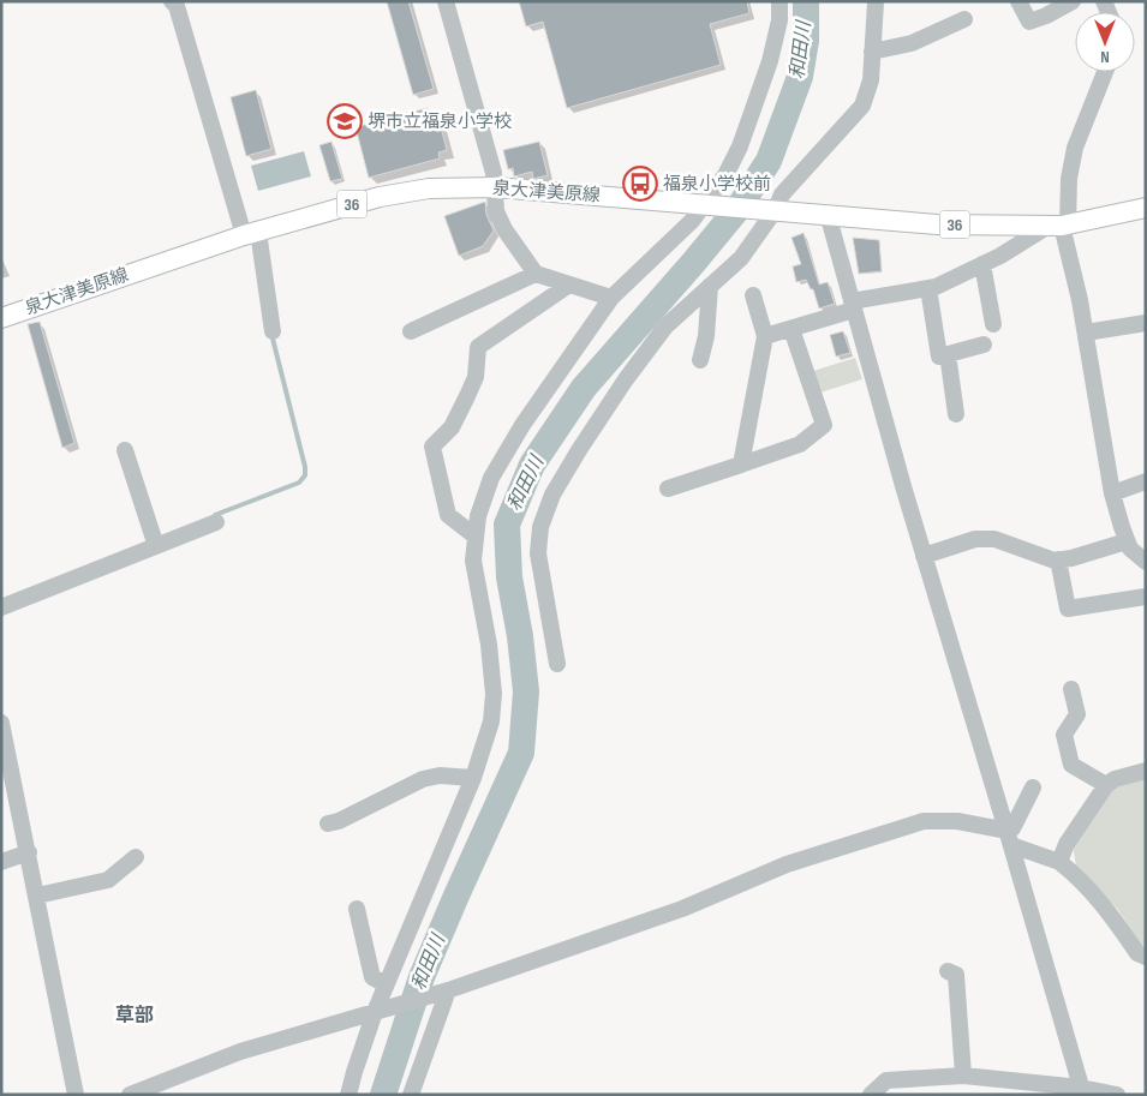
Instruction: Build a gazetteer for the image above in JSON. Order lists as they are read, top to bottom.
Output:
{
  "streets": {
    "main road": ["泉大津美原線", "36"]
  },
  "districts": ["草部"],
  "water": ["和田川"],
  "places": {
    "school or university": ["堺市立福泉小学校"],
    "bus stop": ["福泉小学校前"]
  },
  "north": "bottom"
}
